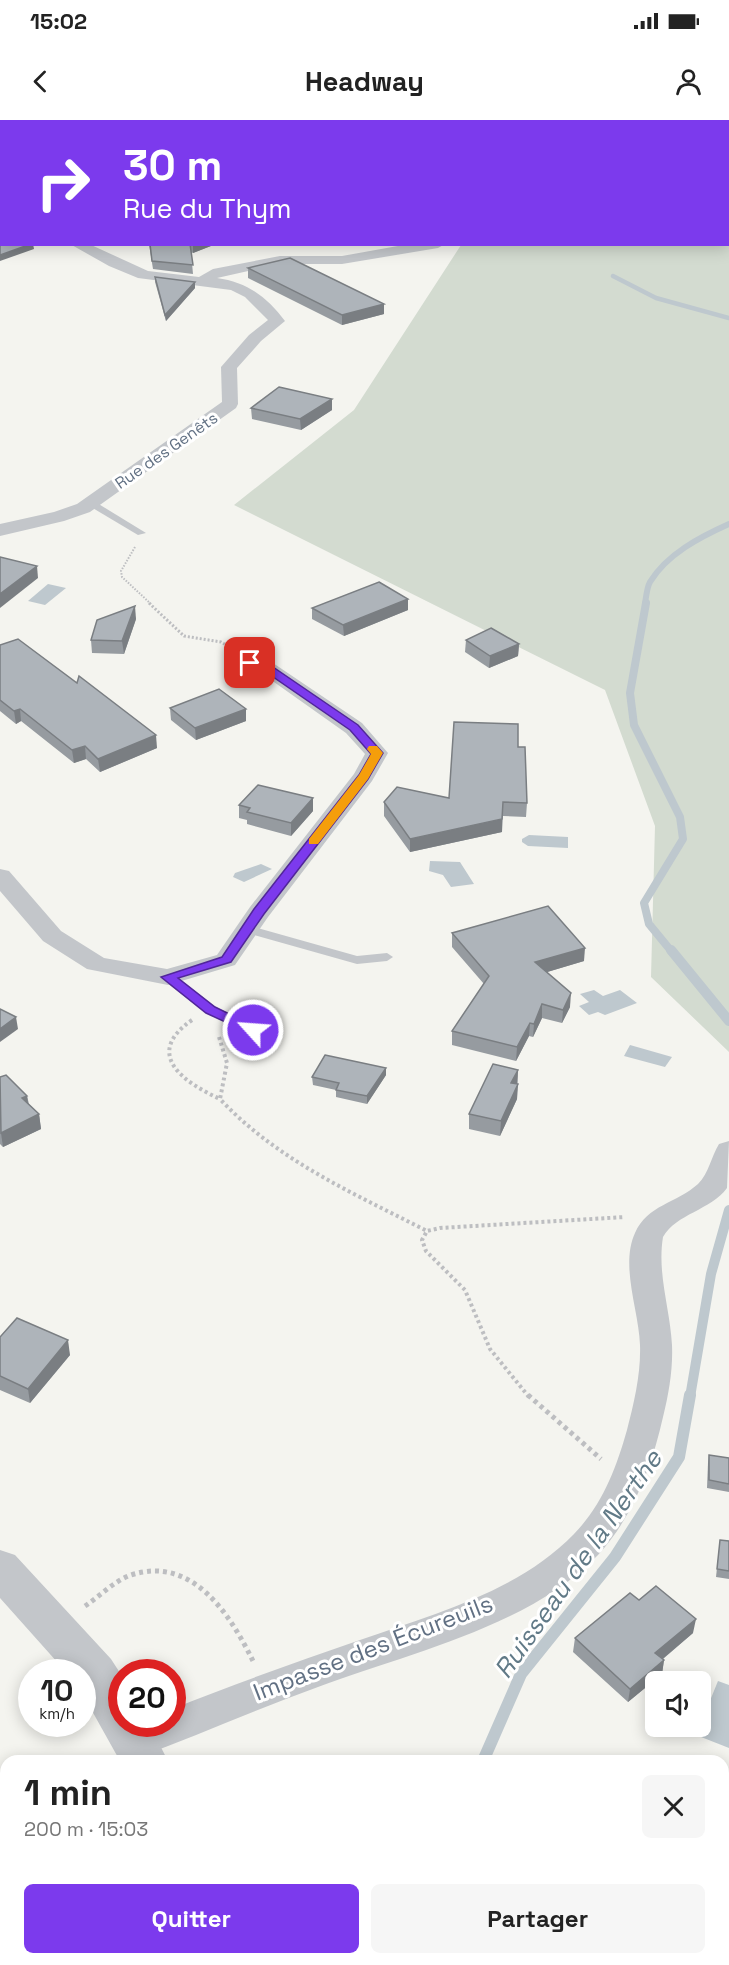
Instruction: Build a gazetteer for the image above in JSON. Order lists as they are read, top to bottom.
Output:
{
  "streets": {
    "street": ["Rue des Genêts", "Impasse des Écureuils"]
  },
  "water": ["Ruisseau de la Nerthe"],
  "page": {
    "status": "15:02",
    "header": "Headway",
    "turn": ["30 m", "Rue du Thym"],
    "speed": "10 km/h",
    "limit": "20",
    "heading": ["1 min", "200 m · 15:03"],
    "buttons": ["Quitter", "Partager"]
  }
}
